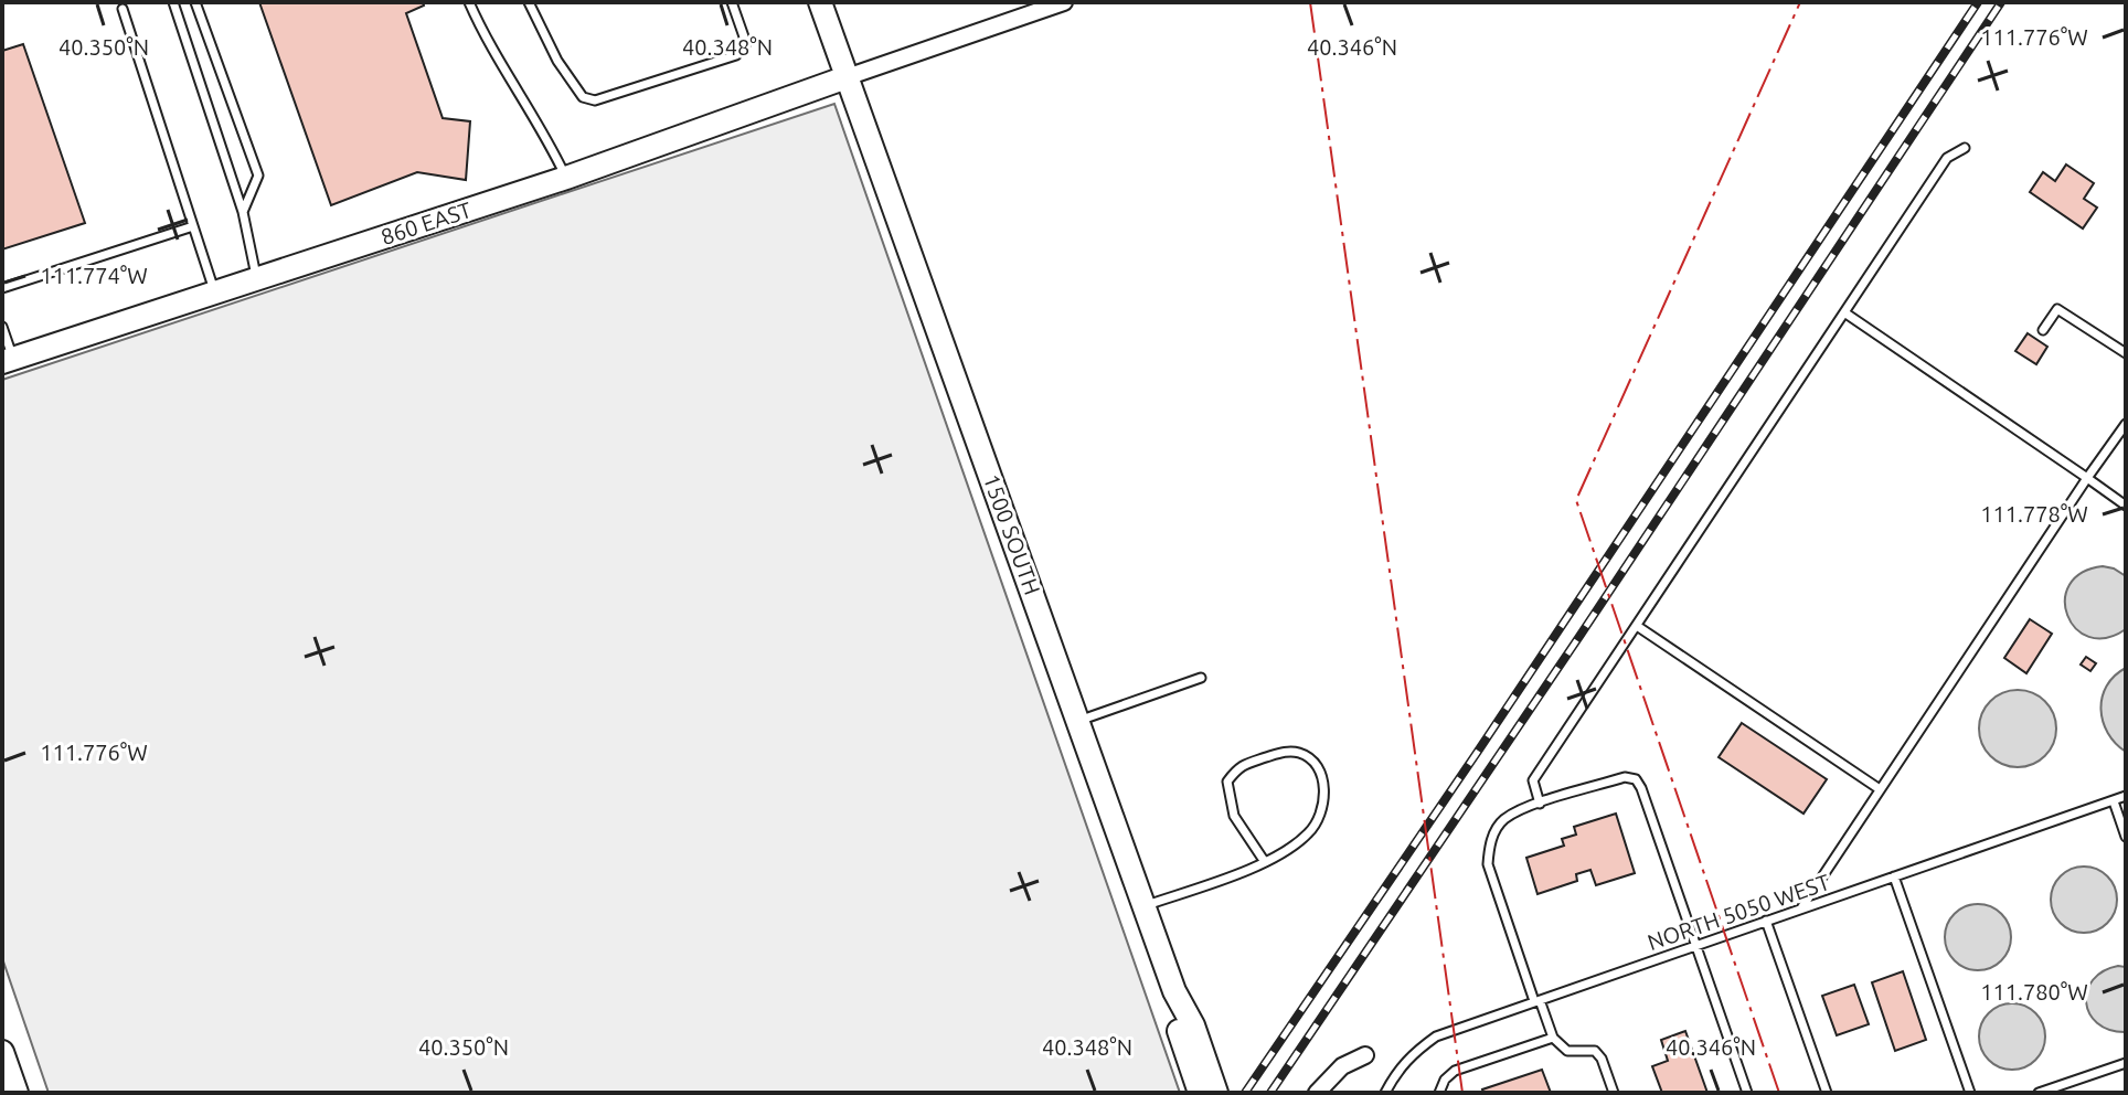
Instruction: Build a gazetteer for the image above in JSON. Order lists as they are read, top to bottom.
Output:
{
  "streets": {
    "street": ["860 EAST", "1500 SOUTH"],
    "lane": ["NORTH 5050 WEST"]
  },
  "crossings": [
    ["860 EAST", "1500 SOUTH"]
  ],
  "coordinates": [
    "111.776°W",
    "40.350°N",
    "40.348°N",
    "40.346°N",
    "111.774°W",
    "111.778°W",
    "111.780°W"
  ]
}
